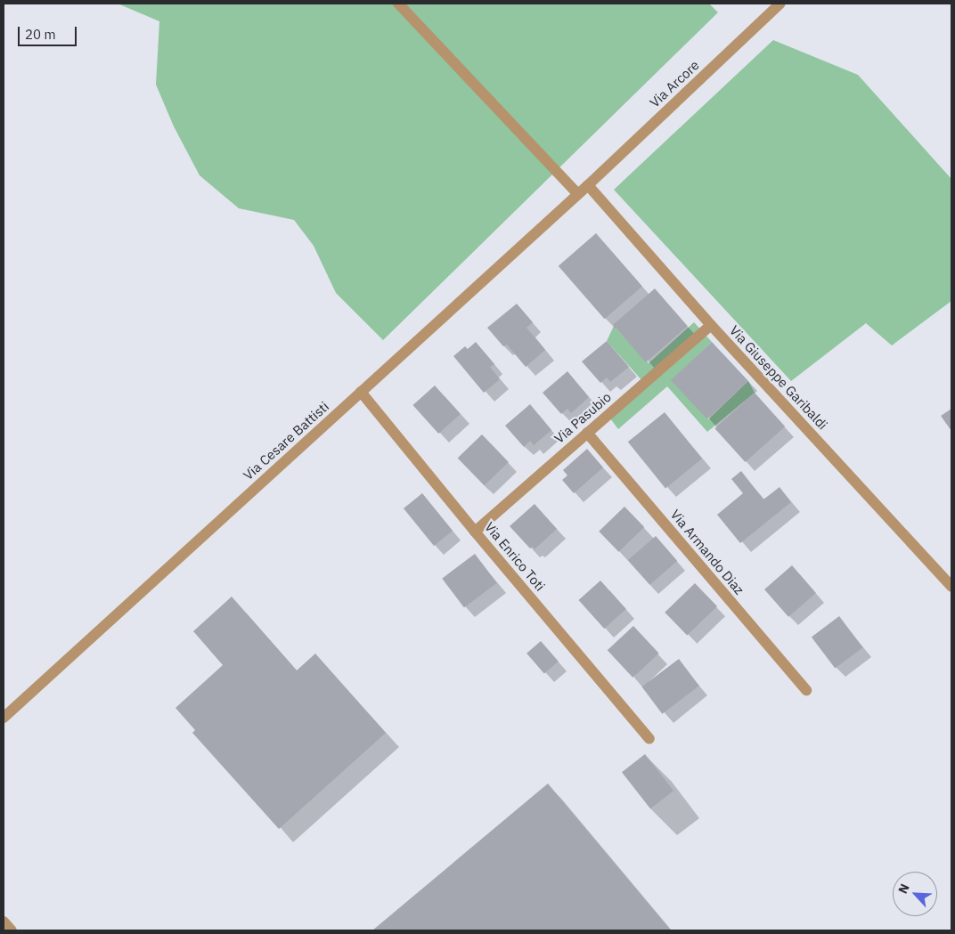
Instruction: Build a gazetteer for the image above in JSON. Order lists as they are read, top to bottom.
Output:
{
  "streets": {
    "street": [
      "Via Arcore",
      "Via Giuseppe Garibaldi",
      "Via Pasubio",
      "Via Cesare Battisti",
      "Via Armando Diaz",
      "Via Enrico Toti"
    ]
  },
  "crossings": [
    ["Via Arcore", "Via Giuseppe Garibaldi"],
    ["Via Arcore", "Via Cesare Battisti"],
    ["Via Giuseppe Garibaldi", "Via Pasubio"],
    ["Via Giuseppe Garibaldi", "Via Cesare Battisti"],
    ["Via Pasubio", "Via Armando Diaz"],
    ["Via Pasubio", "Via Enrico Toti"],
    ["Via Cesare Battisti", "Via Enrico Toti"]
  ],
  "scale_bar": "20 m",
  "north": "top left"
}
